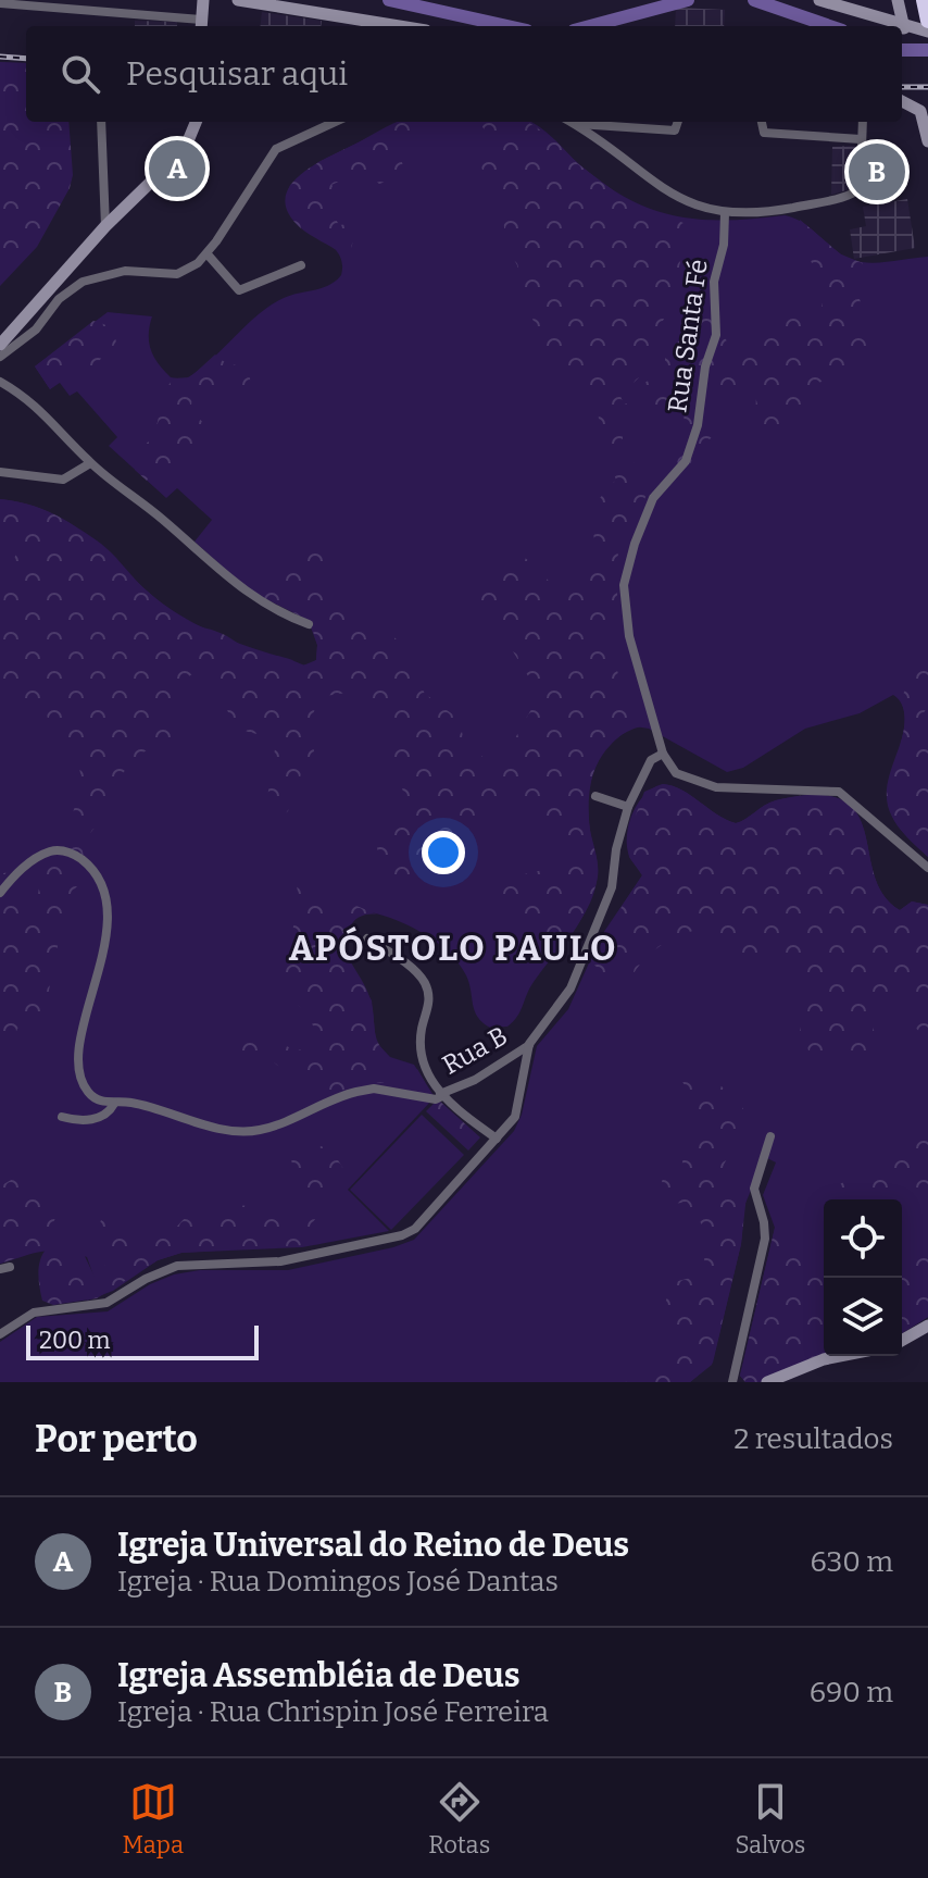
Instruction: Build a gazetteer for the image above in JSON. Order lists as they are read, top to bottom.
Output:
{
  "streets": {
    "street": ["Rua Santa Fé", "Rua B"]
  },
  "districts": ["APÓSTOLO PAULO"],
  "scale_bar": "200 m",
  "page": {
    "search": "Pesquisar aqui",
    "pins": ["A", "B"],
    "scale": "200 m",
    "heading": ["Por perto", "2 resultados"],
    "list": [
      {
        "mark": "A",
        "name": "Igreja Universal do Reino de Deus",
        "note": "Igreja · Rua Domingos José Dantas",
        "value": "630 m"
      },
      {
        "mark": "B",
        "name": "Igreja Assembléia de Deus",
        "note": "Igreja · Rua Chrispin José Ferreira",
        "value": "690 m"
      }
    ],
    "nav": ["Mapa", "Rotas", "Salvos"]
  }
}
